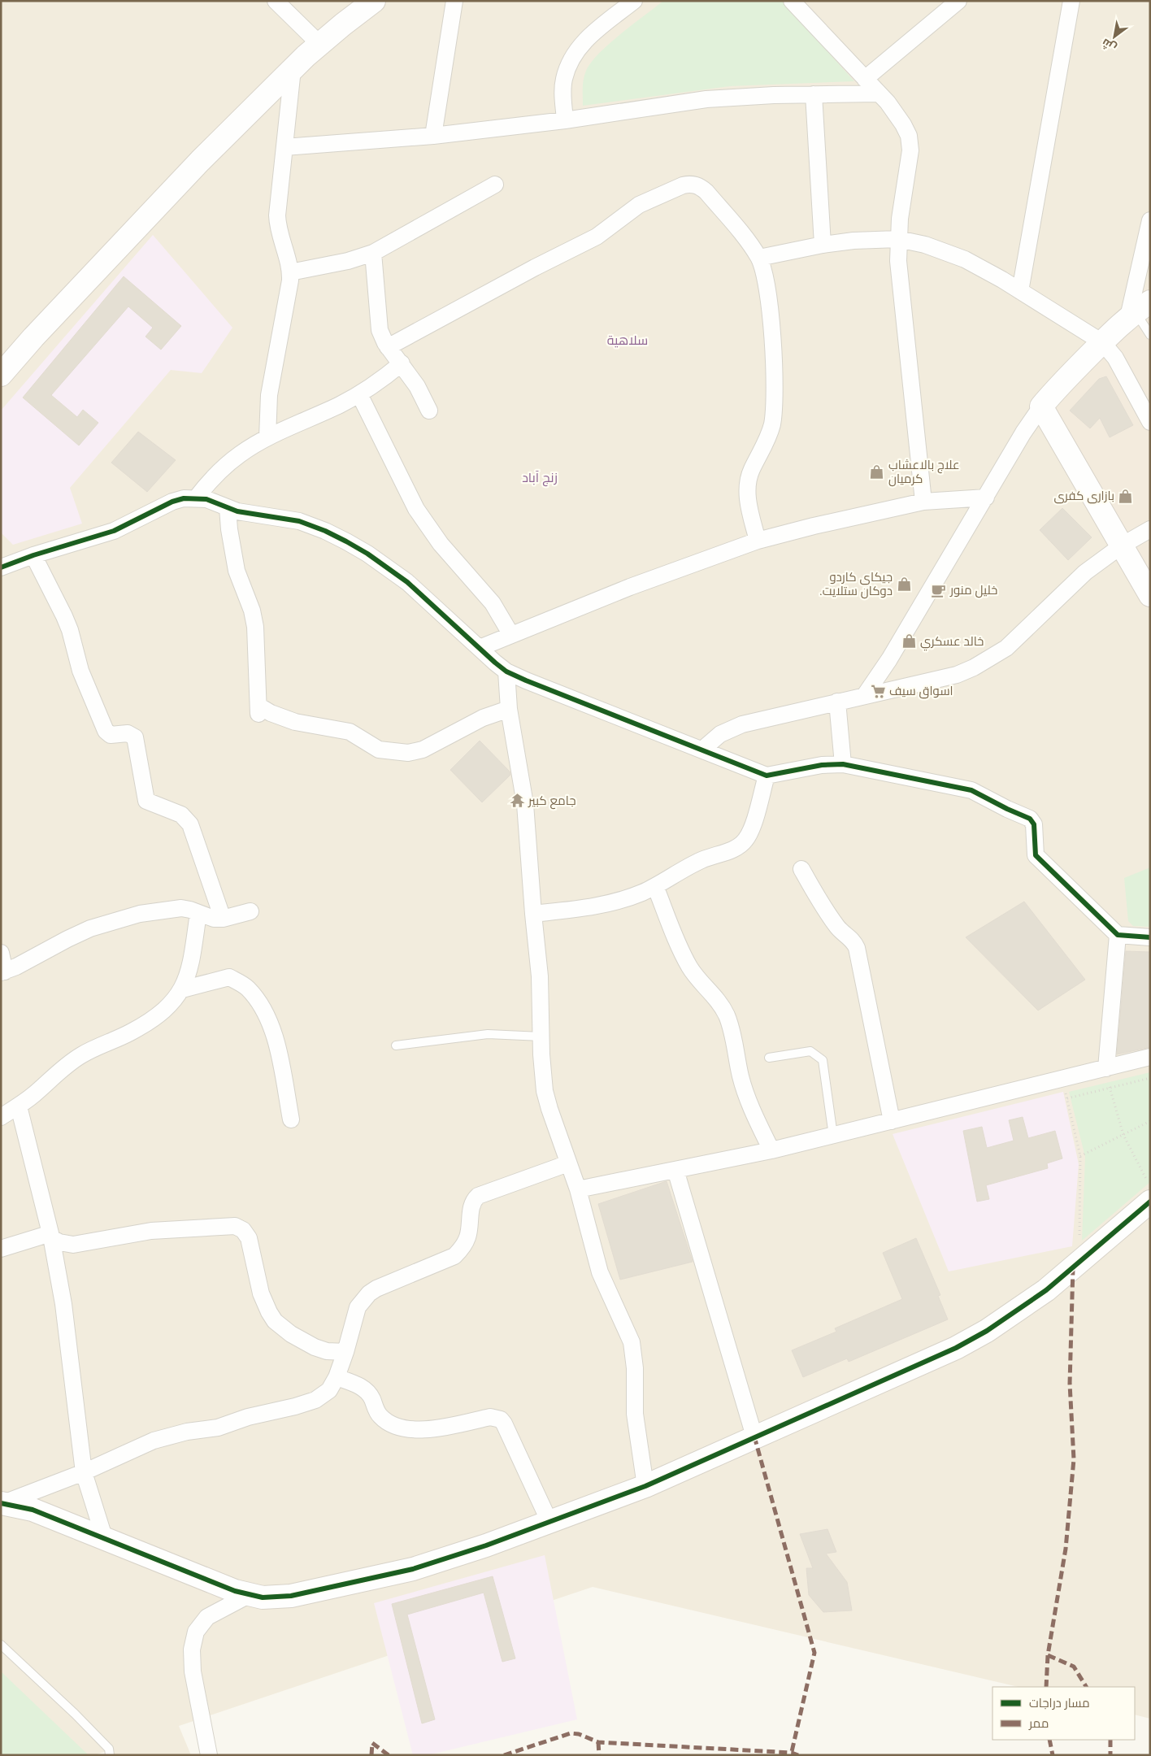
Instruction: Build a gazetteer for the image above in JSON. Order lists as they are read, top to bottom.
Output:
{
  "districts": ["سلاهية", "زنج آباد"],
  "places": {
    "shop": [
      "علاج بالاعشاب كرميان",
      "بازاری کفری",
      "جیکای کاردو .دوکان ستلایت",
      "خالد عسکري"
    ],
    "cafe": ["خلیل منور"],
    "supermarket": ["اسواق سيف"],
    "temple": ["جامع كبير"]
  },
  "legend": ["مسار دراجات", "ممر"],
  "north": "bottom left"
}
